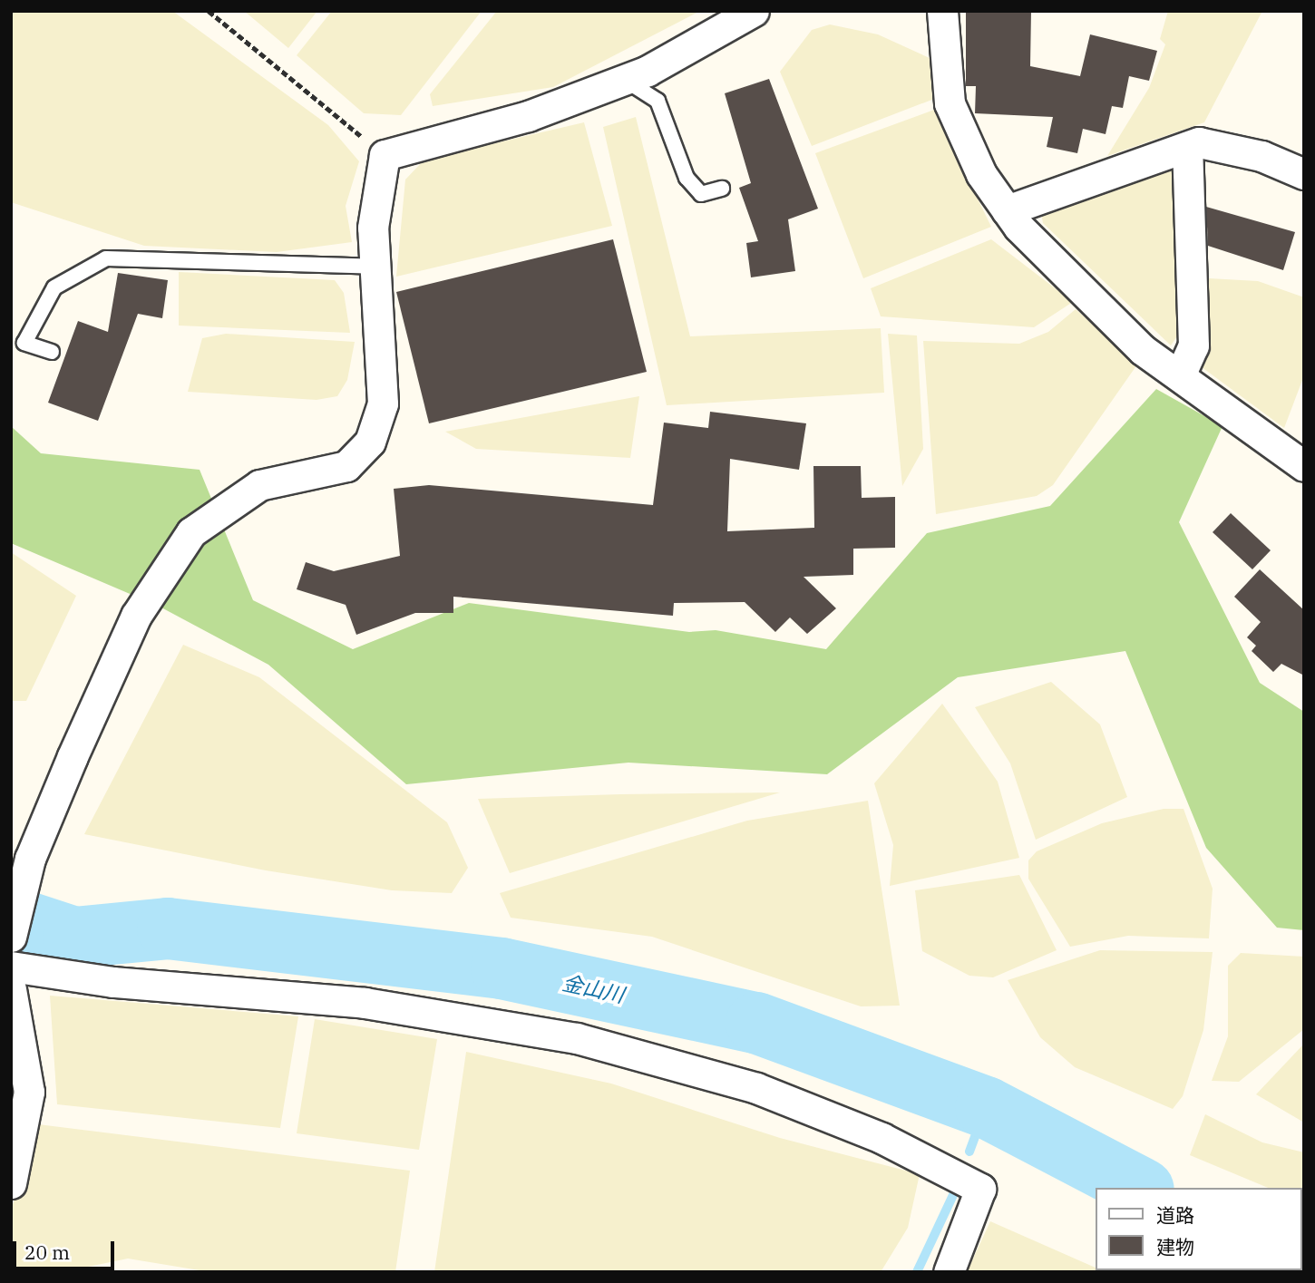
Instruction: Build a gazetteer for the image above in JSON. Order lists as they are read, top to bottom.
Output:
{
  "water": ["金山川"],
  "legend": ["道路", "建物"],
  "scale_bar": "20 m"
}
